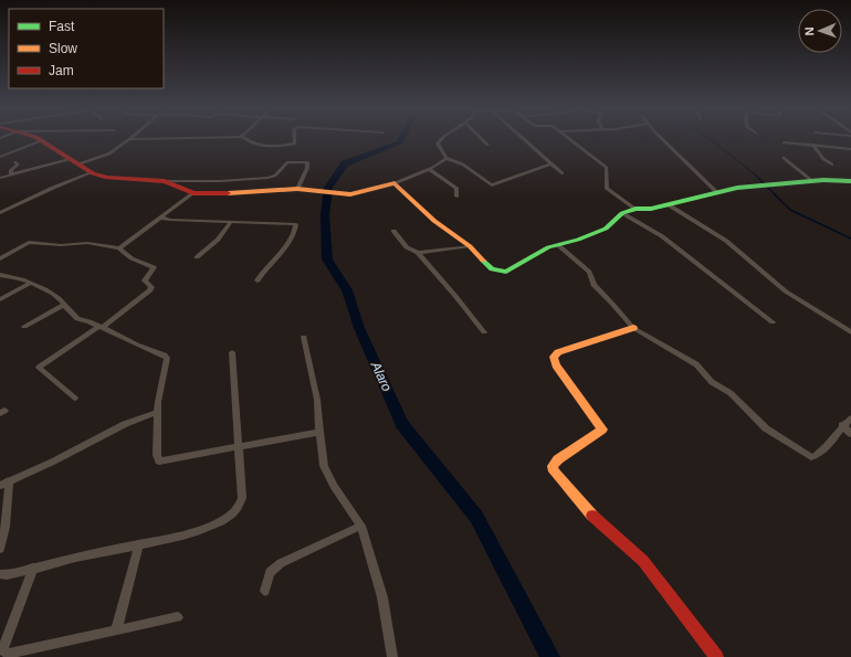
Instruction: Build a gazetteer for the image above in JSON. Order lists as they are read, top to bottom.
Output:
{
  "water": ["Alaro"],
  "legend": ["Fast", "Slow", "Jam"],
  "north": "left"
}
